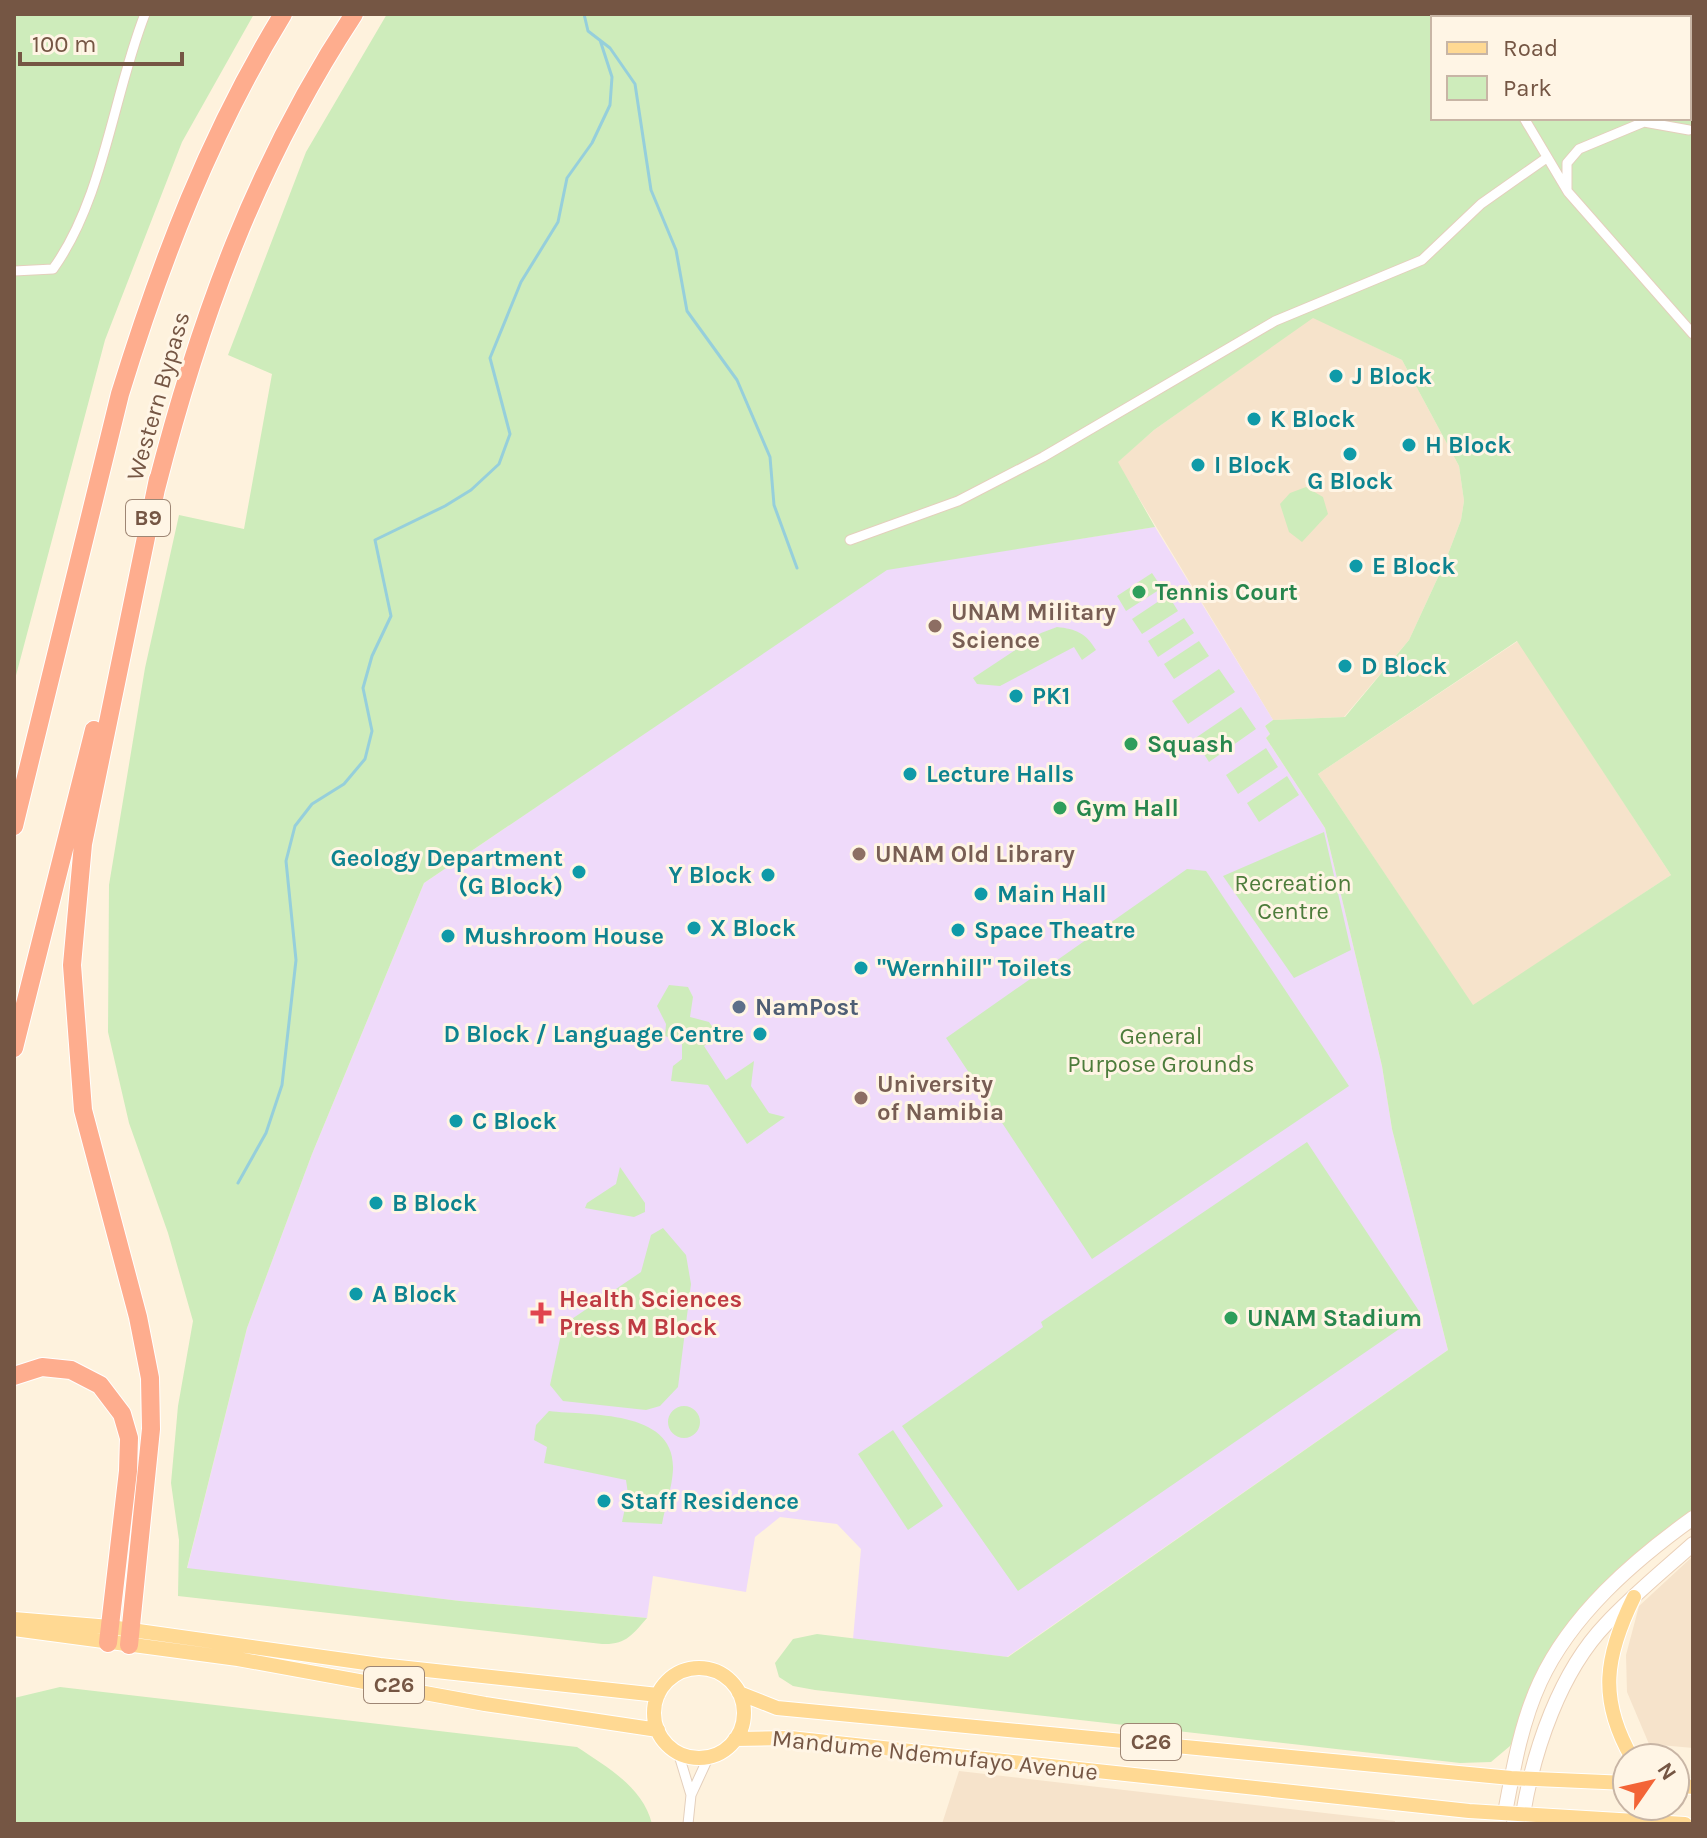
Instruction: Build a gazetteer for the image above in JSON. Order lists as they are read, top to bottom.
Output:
{
  "streets": {
    "highway": ["Western Bypass", "B9"],
    "main road": ["C26", "Mandume Ndemufayo Avenue"]
  },
  "crossings": [
    ["C26", "Mandume Ndemufayo Avenue"]
  ],
  "parks": ["Recreation Centre", "General Purpose Grounds"],
  "places": {
    "other": [
      "J Block",
      "K Block",
      "H Block",
      "G Block",
      "I Block",
      "E Block",
      "Tennis Court",
      "UNAM Military Science",
      "D Block",
      "PK1",
      "Squash",
      "Lecture Halls",
      "Gym Hall",
      "UNAM Old Library",
      "Geology Department (G Block)",
      "Y Block",
      "Main Hall",
      "X Block",
      "Space Theatre",
      "Mushroom House",
      "\"Wernhill\" Toilets",
      "NamPost",
      "D Block / Language Centre",
      "University of Namibia",
      "C Block",
      "B Block",
      "A Block",
      "UNAM Stadium",
      "Staff Residence"
    ],
    "health": ["Health Sciences Press M Block"]
  },
  "legend": ["Road", "Park"],
  "scale_bar": "100 m",
  "north": "top right"
}
